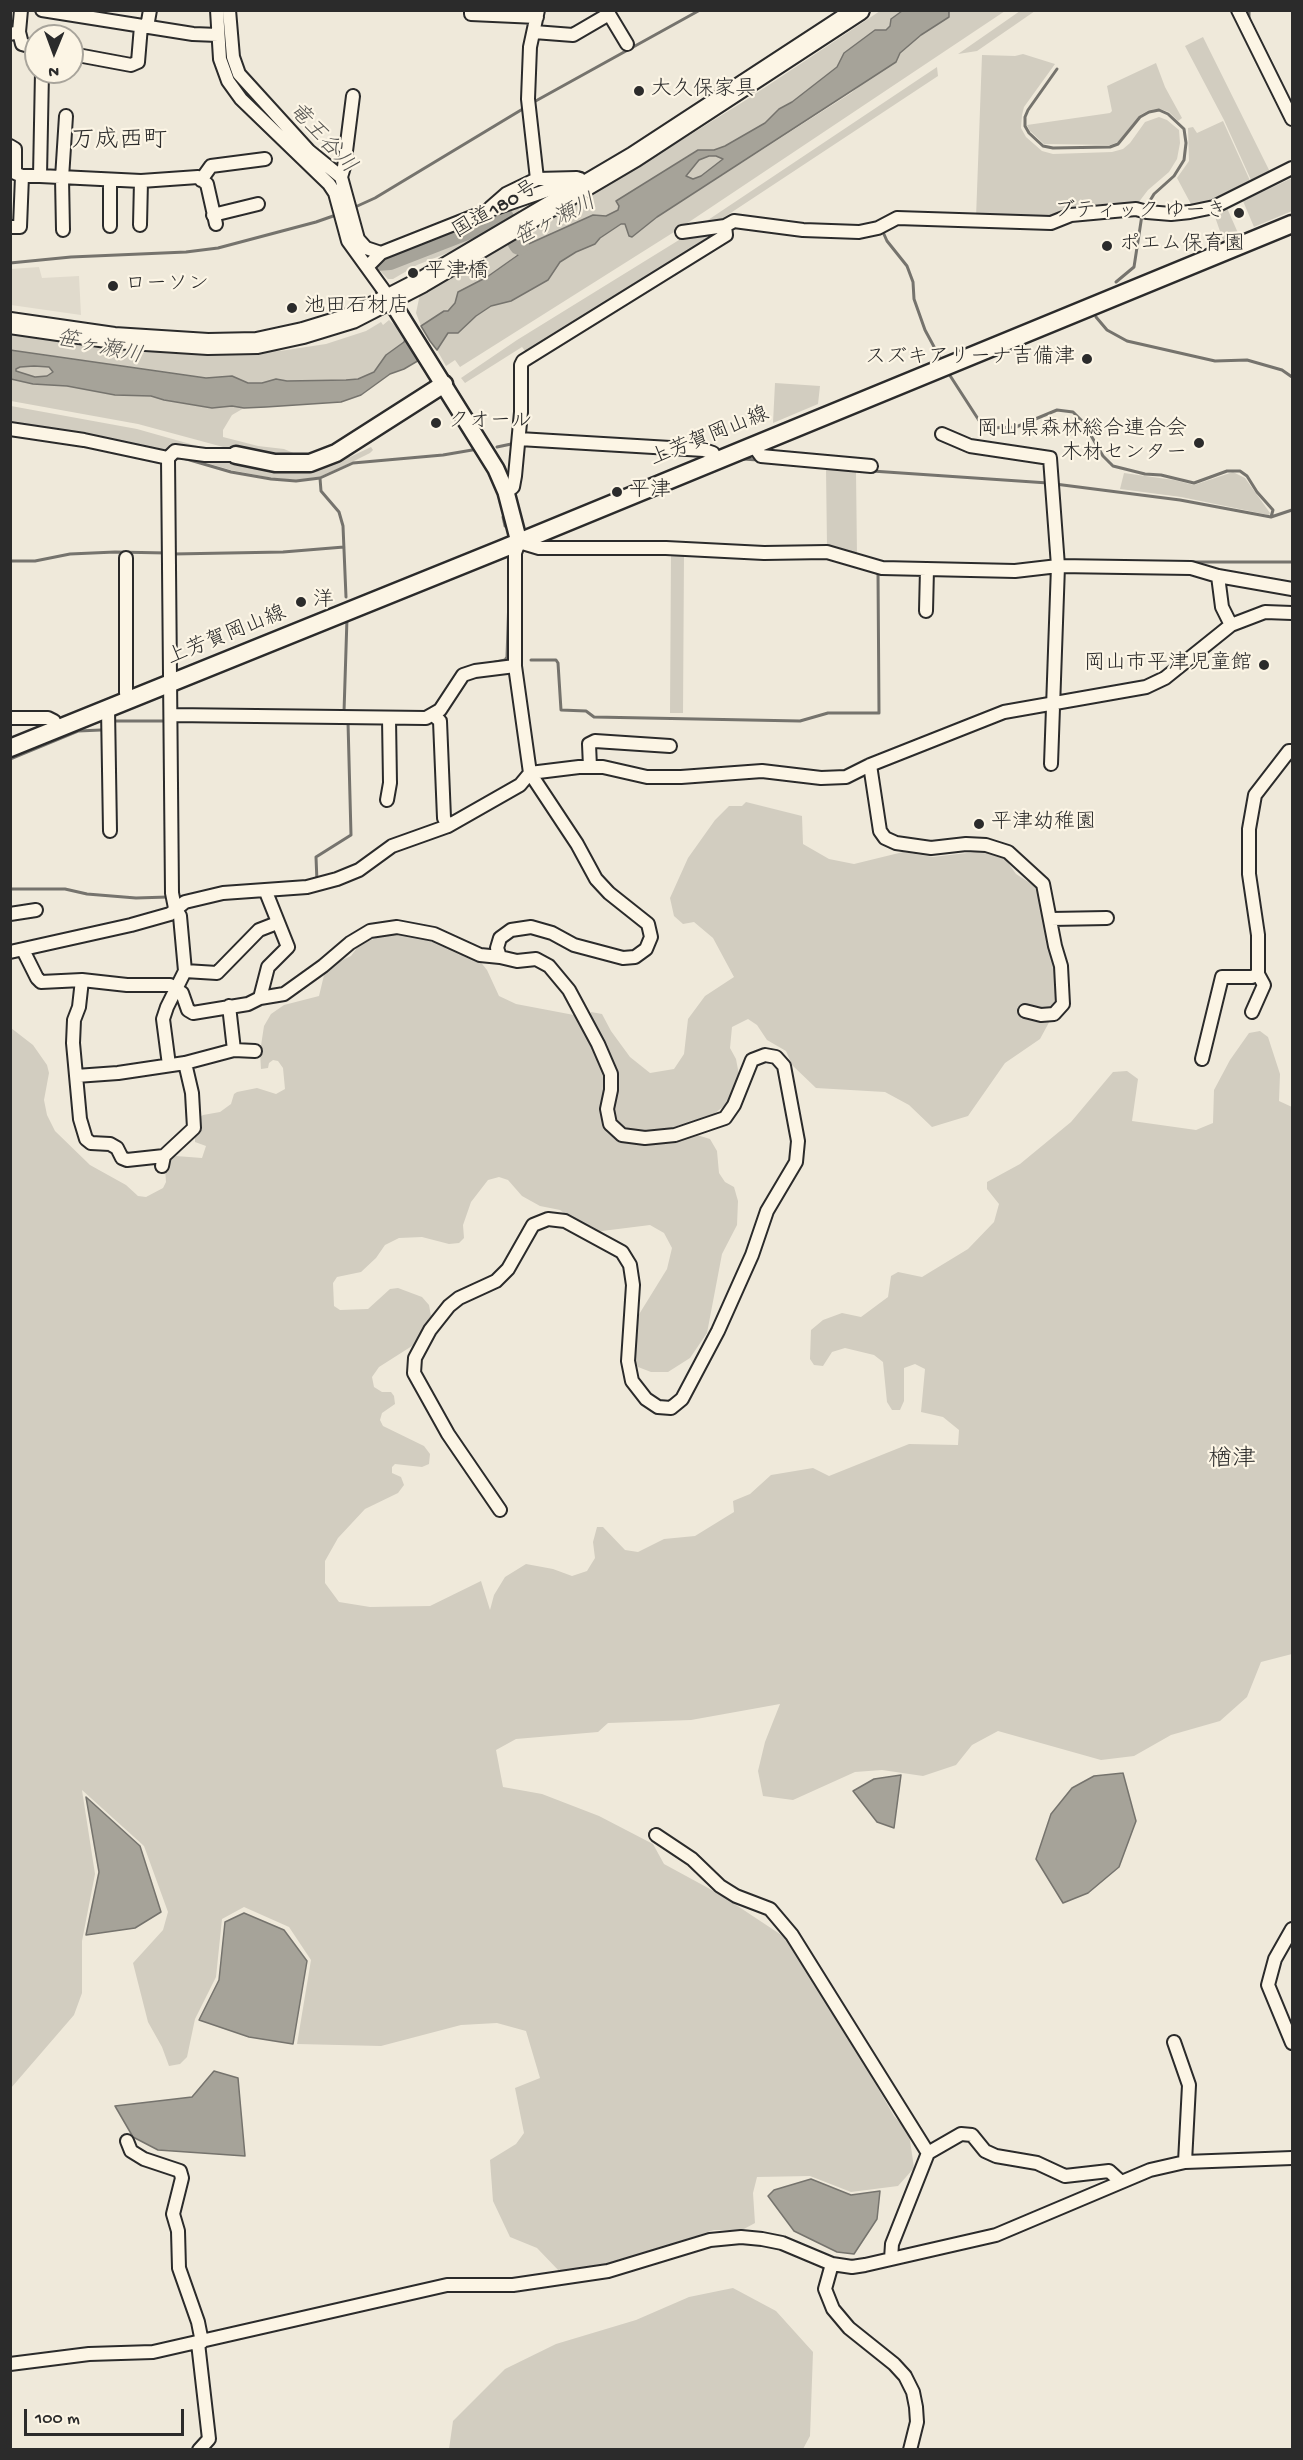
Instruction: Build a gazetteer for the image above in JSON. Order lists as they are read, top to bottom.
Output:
{
  "streets": {
    "highway": ["国道180号"],
    "main road": ["上芳賀岡山線"]
  },
  "districts": ["万成西町", "楢津"],
  "water": ["竜王谷川", "笹ヶ瀬川"],
  "places": [
    "大久保家具",
    "ブティック ゆーき",
    "ポエム保育園",
    "平津橋",
    "ローソン",
    "池田石材店",
    "スズキアリーナ吉備津",
    "クオール",
    "岡山県森林総合連合会 木材センター",
    "平津",
    "洋",
    "岡山市平津児童館",
    "平津幼稚園"
  ],
  "scale_bar": "100 m",
  "north": "bottom"
}
